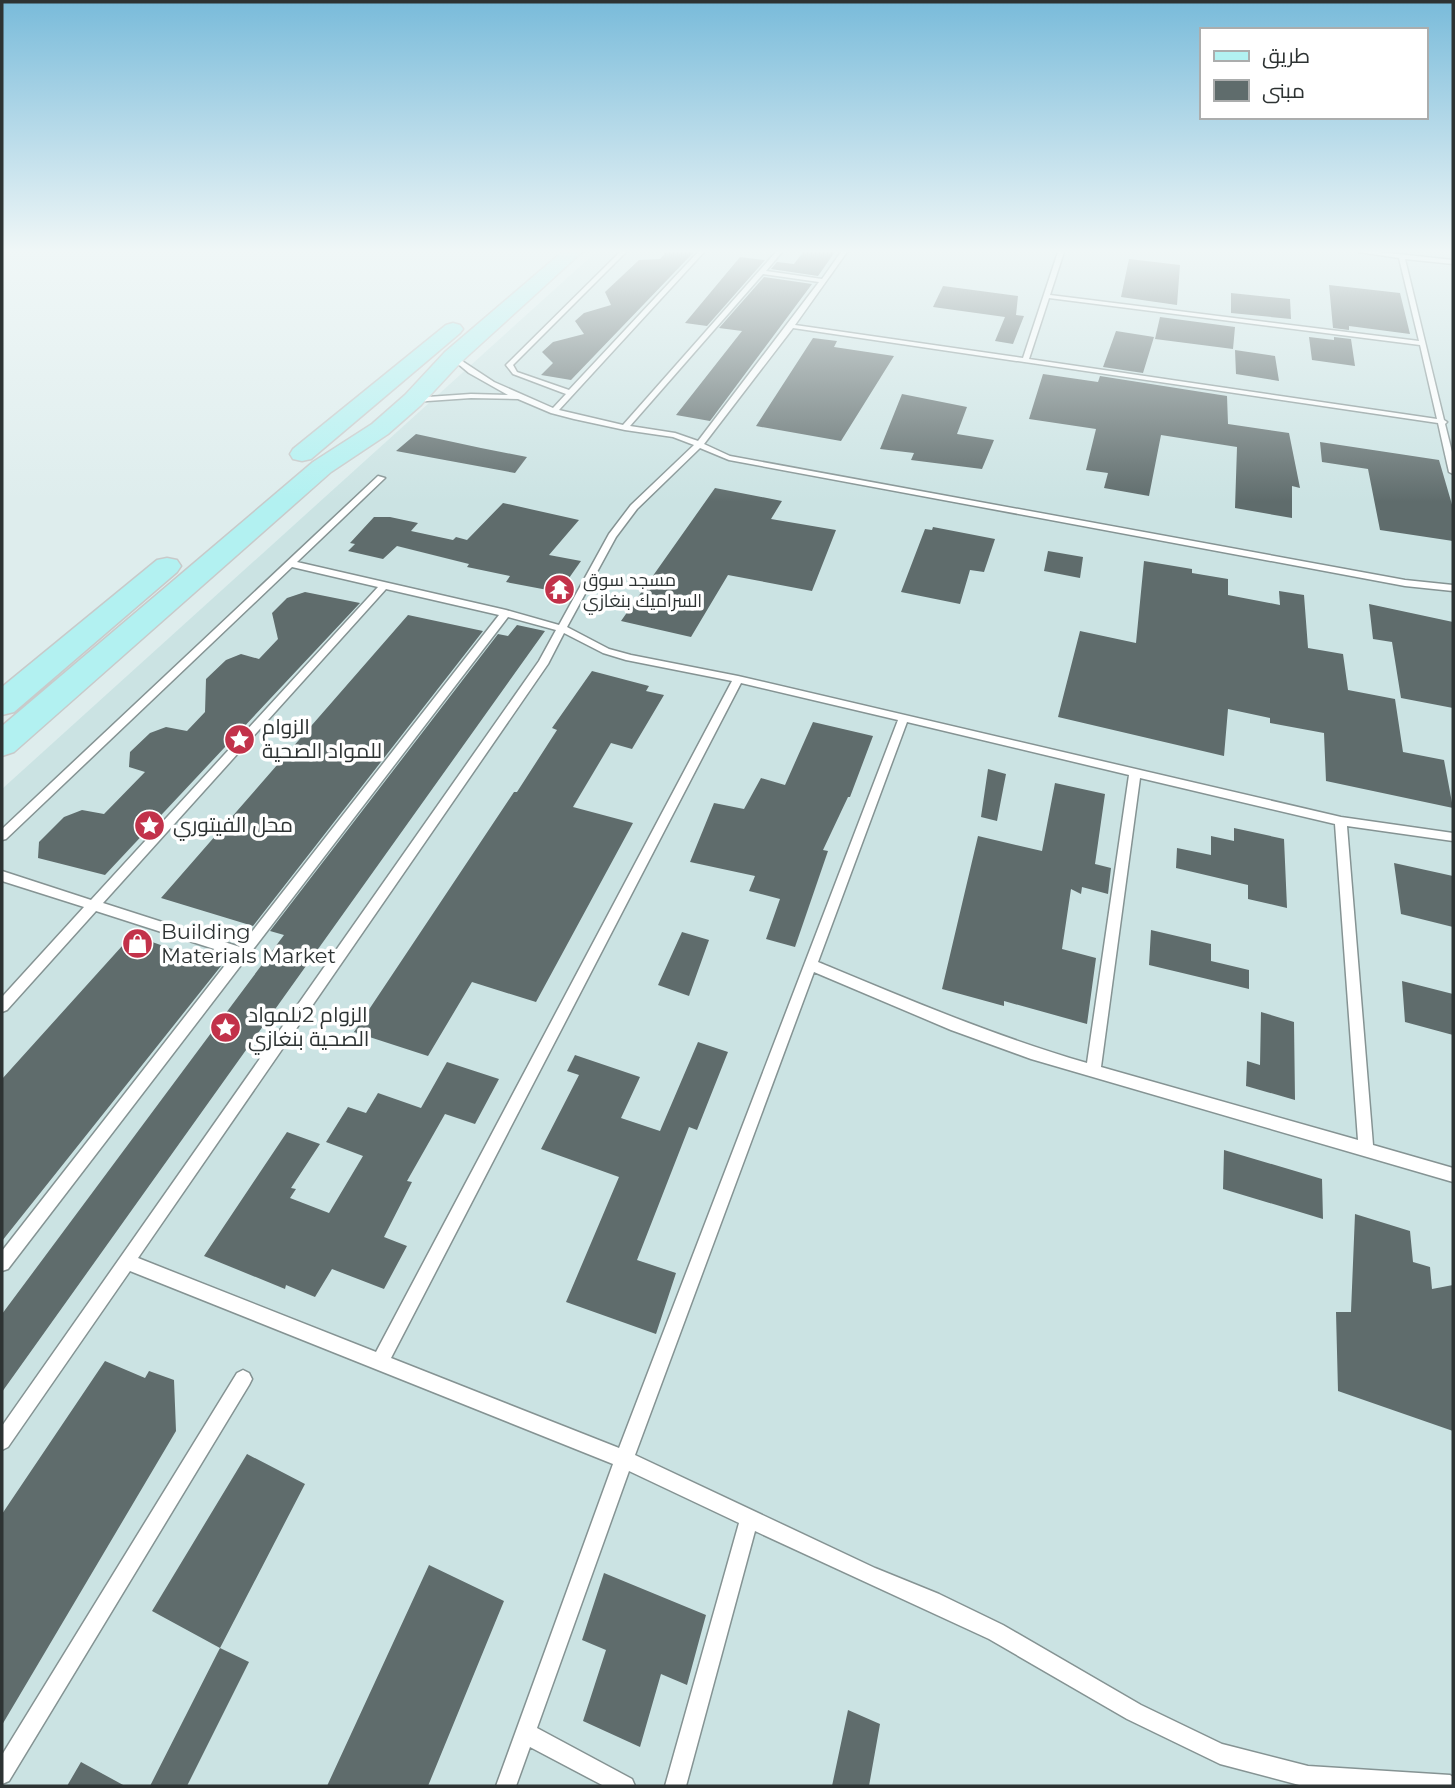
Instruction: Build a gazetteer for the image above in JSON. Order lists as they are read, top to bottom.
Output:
{
  "places": {
    "temple": ["مسجد سوق السراميك بنغازي"],
    "place": ["الزوام للمواد الصحية", "محل الفيتوري", "الزوام 2للمواد الصحية بنغازي"],
    "shop": ["Building Materials Market"]
  },
  "legend": ["طريق", "مبنى"]
}
